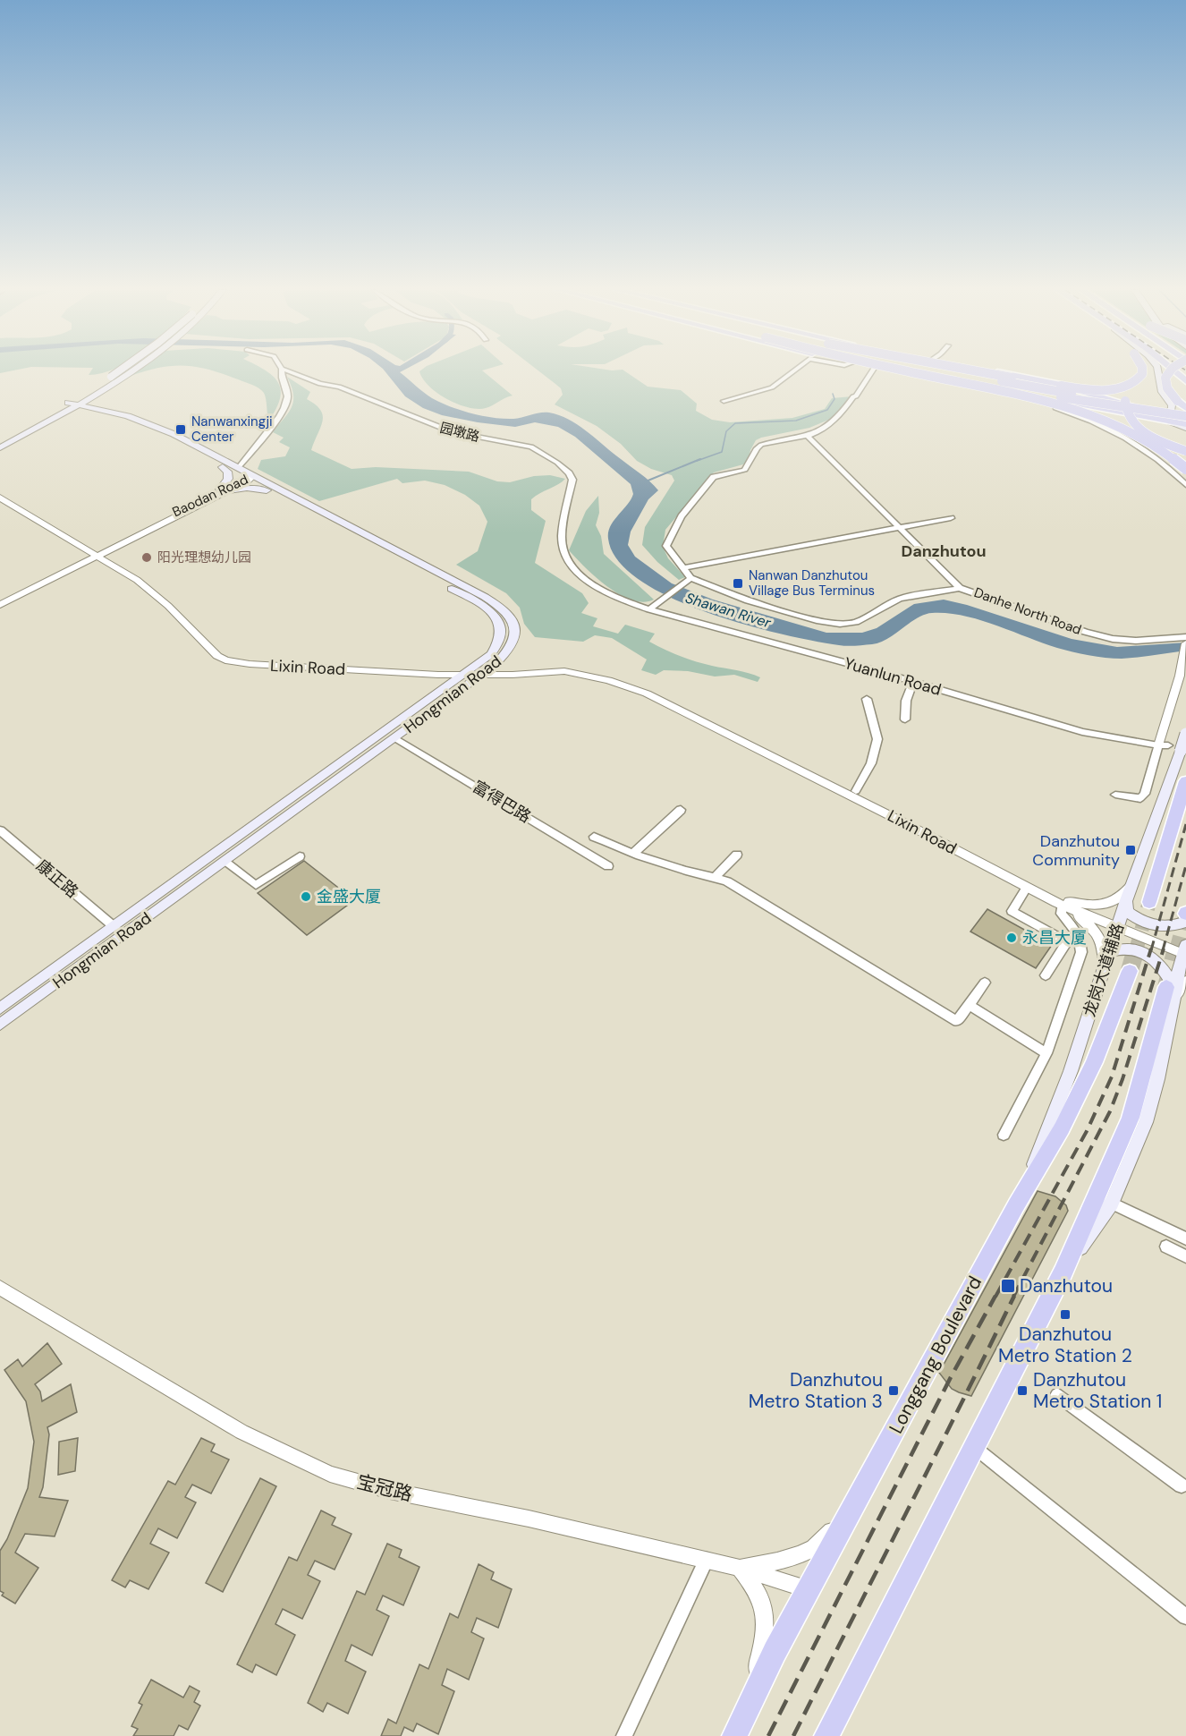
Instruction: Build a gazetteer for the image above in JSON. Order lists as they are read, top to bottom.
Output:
{
  "streets": {
    "highway": ["Longgang Boulevard"],
    "main road": ["Hongmian Road", "龙岗大道辅路"],
    "street": [
      "Baodan Road",
      "Danhe North Road",
      "Lixin Road",
      "Yuanlun Road",
      "富得巴路",
      "康正路",
      "宝冠路"
    ]
  },
  "crossings": [
    ["Baodan Road", "Lixin Road"],
    ["Baodan Road", "Hongmian Road"],
    ["Lixin Road", "Hongmian Road"],
    ["Lixin Road", "龙岗大道辅路"],
    ["Hongmian Road", "富得巴路"],
    ["Hongmian Road", "康正路"],
    ["龙岗大道辅路", "Longgang Boulevard"],
    ["Longgang Boulevard", "宝冠路"]
  ],
  "districts": ["Danzhutou"],
  "water": ["Shawan River"],
  "places": {
    "transit": [
      "Nanwanxingji Center",
      "Nanwan Danzhutou Village Bus Terminus",
      "Danzhutou Community",
      "Danzhutou",
      "Danzhutou Metro Station 2",
      "Danzhutou Metro Station 3",
      "Danzhutou Metro Station 1"
    ],
    "other": ["阳光理想幼儿园", "金盛大厦", "永昌大厦"]
  }
}
